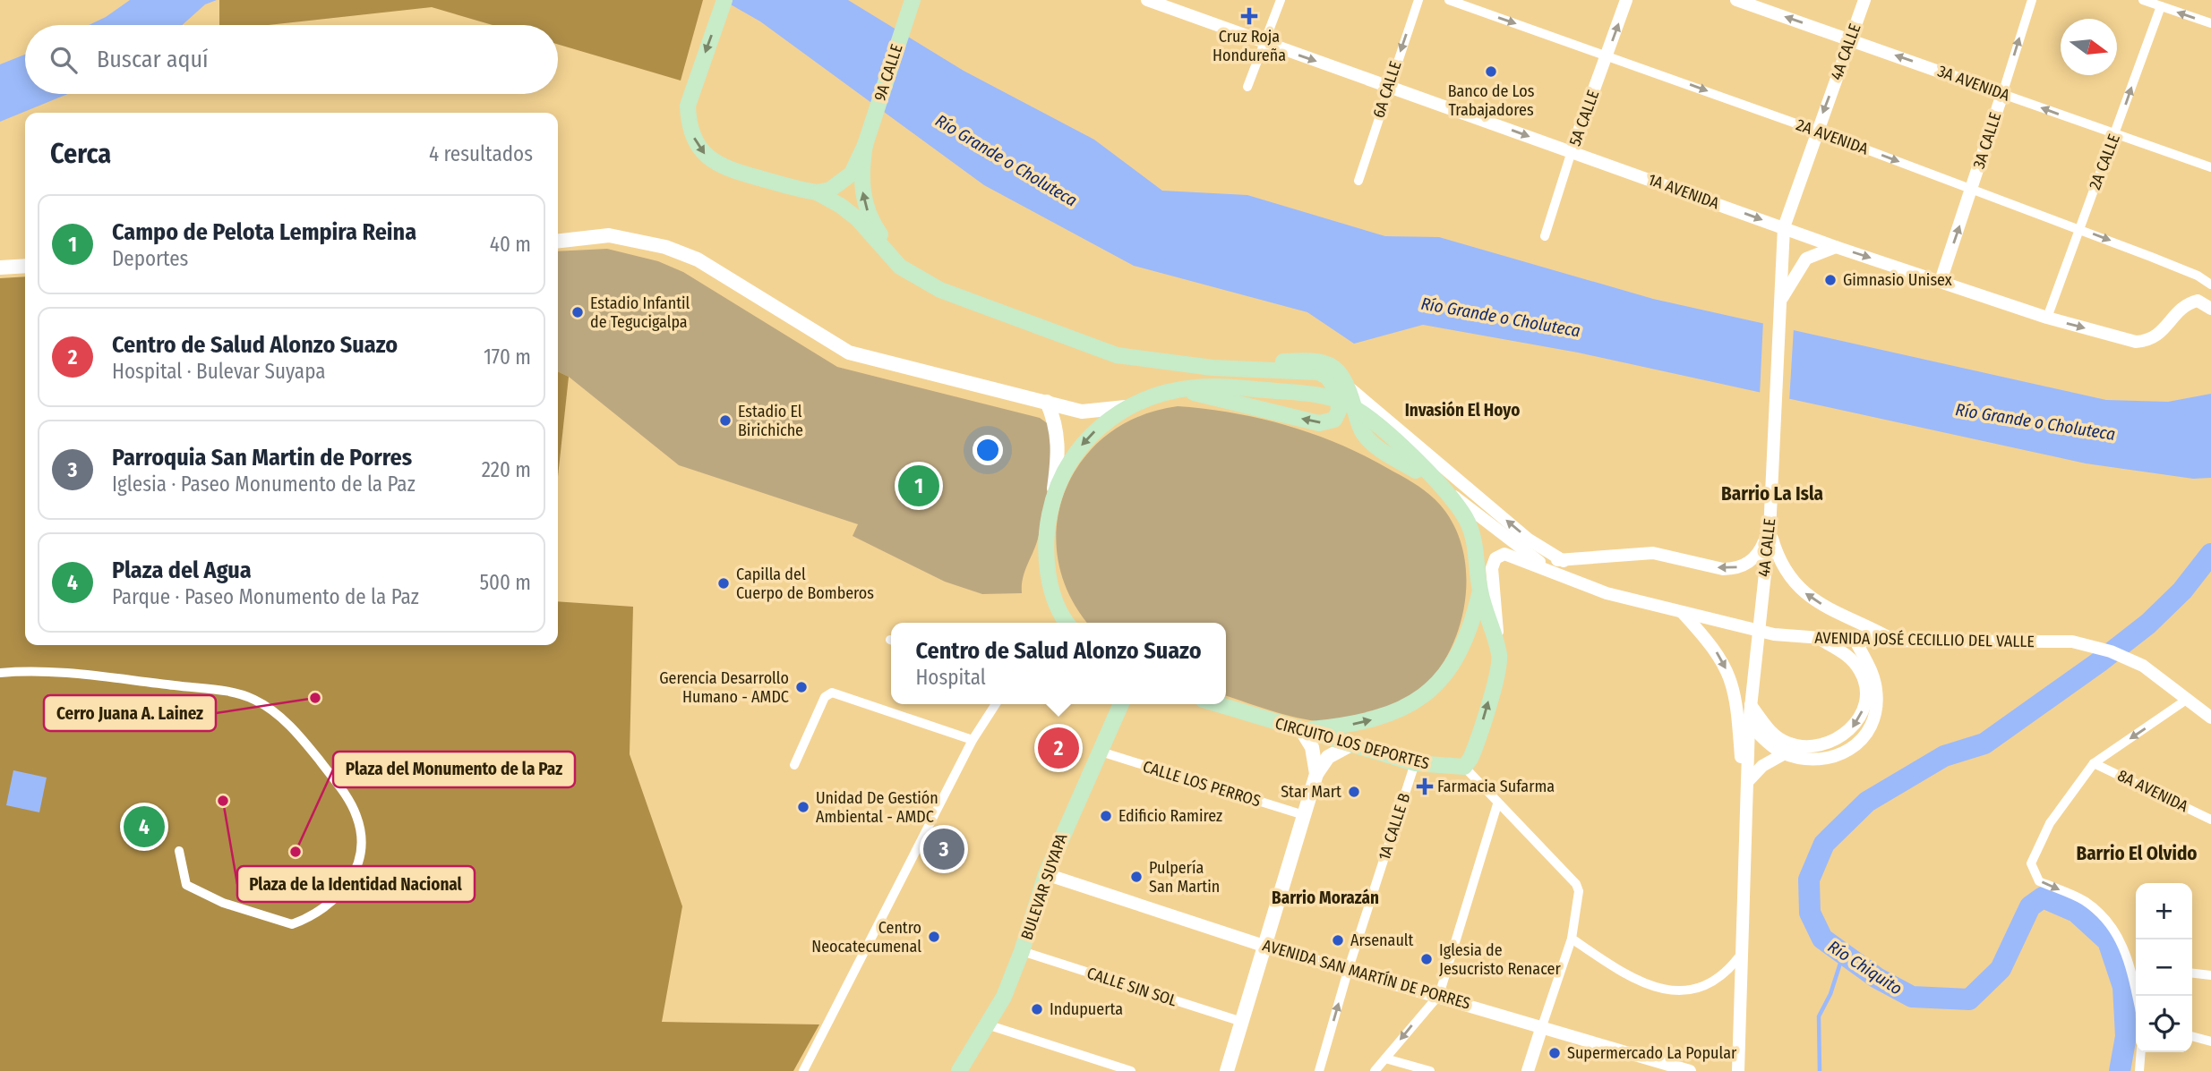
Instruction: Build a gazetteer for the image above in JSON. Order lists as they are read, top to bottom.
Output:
{
  "streets": {
    "main road": ["9A CALLE", "CIRCUITO LOS DEPORTES", "BULEVAR SUYAPA"],
    "street": [
      "4A CALLE",
      "3A AVENIDA",
      "6A CALLE",
      "5A CALLE",
      "2A AVENIDA",
      "3A CALLE",
      "2A CALLE",
      "1A AVENIDA",
      "AVENIDA JOSÉ CECILLIO DEL VALLE",
      "CALLE LOS PERROS",
      "8A AVENIDA",
      "1A CALLE B",
      "AVENIDA SAN MARTÍN DE PORRES",
      "CALLE SIN SOL"
    ]
  },
  "crossings": [
    ["4A CALLE", "3A AVENIDA"],
    ["4A CALLE", "2A AVENIDA"],
    ["4A CALLE", "1A AVENIDA"],
    ["3A AVENIDA", "3A CALLE"],
    ["3A AVENIDA", "2A CALLE"],
    ["6A CALLE", "1A AVENIDA"],
    ["5A CALLE", "2A AVENIDA"],
    ["5A CALLE", "1A AVENIDA"],
    ["2A AVENIDA", "3A CALLE"],
    ["2A AVENIDA", "2A CALLE"],
    ["3A CALLE", "1A AVENIDA"],
    ["2A CALLE", "1A AVENIDA"],
    ["CIRCUITO LOS DEPORTES", "1A CALLE B"],
    ["CALLE LOS PERROS", "BULEVAR SUYAPA"],
    ["1A CALLE B", "AVENIDA SAN MARTÍN DE PORRES"],
    ["BULEVAR SUYAPA", "AVENIDA SAN MARTÍN DE PORRES"],
    ["BULEVAR SUYAPA", "CALLE SIN SOL"]
  ],
  "one_way": [
    "3A AVENIDA",
    "6A CALLE",
    "2A AVENIDA",
    "3A CALLE",
    "2A CALLE",
    "1A AVENIDA"
  ],
  "districts": [
    "Invasión El Hoyo",
    "Barrio La Isla",
    "Barrio El Olvido",
    "Barrio Morazán"
  ],
  "water": ["Río Grande o Choluteca", "Río Chiquito"],
  "places": {
    "health": ["Cruz Roja Hondureña", "Farmacia Sufarma"],
    "other": [
      "Banco de Los Trabajadores",
      "Gimnasio Unisex",
      "Estadio Infantil de Tegucigalpa",
      "Estadio El Birichiche",
      "Capilla del Cuerpo de Bomberos",
      "Gerencia Desarrollo Humano - AMDC",
      "Cerro Juana A. Lainez",
      "Star Mart",
      "Plaza de la Identidad Nacional",
      "Unidad De Gestión Ambiental - AMDC",
      "Edificio Ramirez",
      "Plaza del Monumento de la Paz",
      "Pulpería San Martin",
      "Centro Neocatecumenal",
      "Arsenault",
      "Iglesia de Jesucristo Renacer",
      "Indupuerta",
      "Supermercado La Popular"
    ]
  },
  "north": "right",
  "page": {
    "search": "Buscar aquí",
    "heading": ["Cerca", "4 resultados"],
    "list": [
      {
        "mark": "1",
        "name": "Campo de Pelota Lempira Reina",
        "note": "Deportes",
        "value": "40 m"
      },
      {
        "mark": "2",
        "name": "Centro de Salud Alonzo Suazo",
        "note": "Hospital · Bulevar Suyapa",
        "value": "170 m"
      },
      {
        "mark": "3",
        "name": "Parroquia San Martin de Porres",
        "note": "Iglesia · Paseo Monumento de la Paz",
        "value": "220 m"
      },
      {
        "mark": "4",
        "name": "Plaza del Agua",
        "note": "Parque · Paseo Monumento de la Paz",
        "value": "500 m"
      }
    ],
    "pins": [
      "1",
      "2",
      "4",
      "3"
    ],
    "popup": ["Centro de Salud Alonzo Suazo", "Hospital"],
    "map_buttons": ["+", "−"]
  }
}
